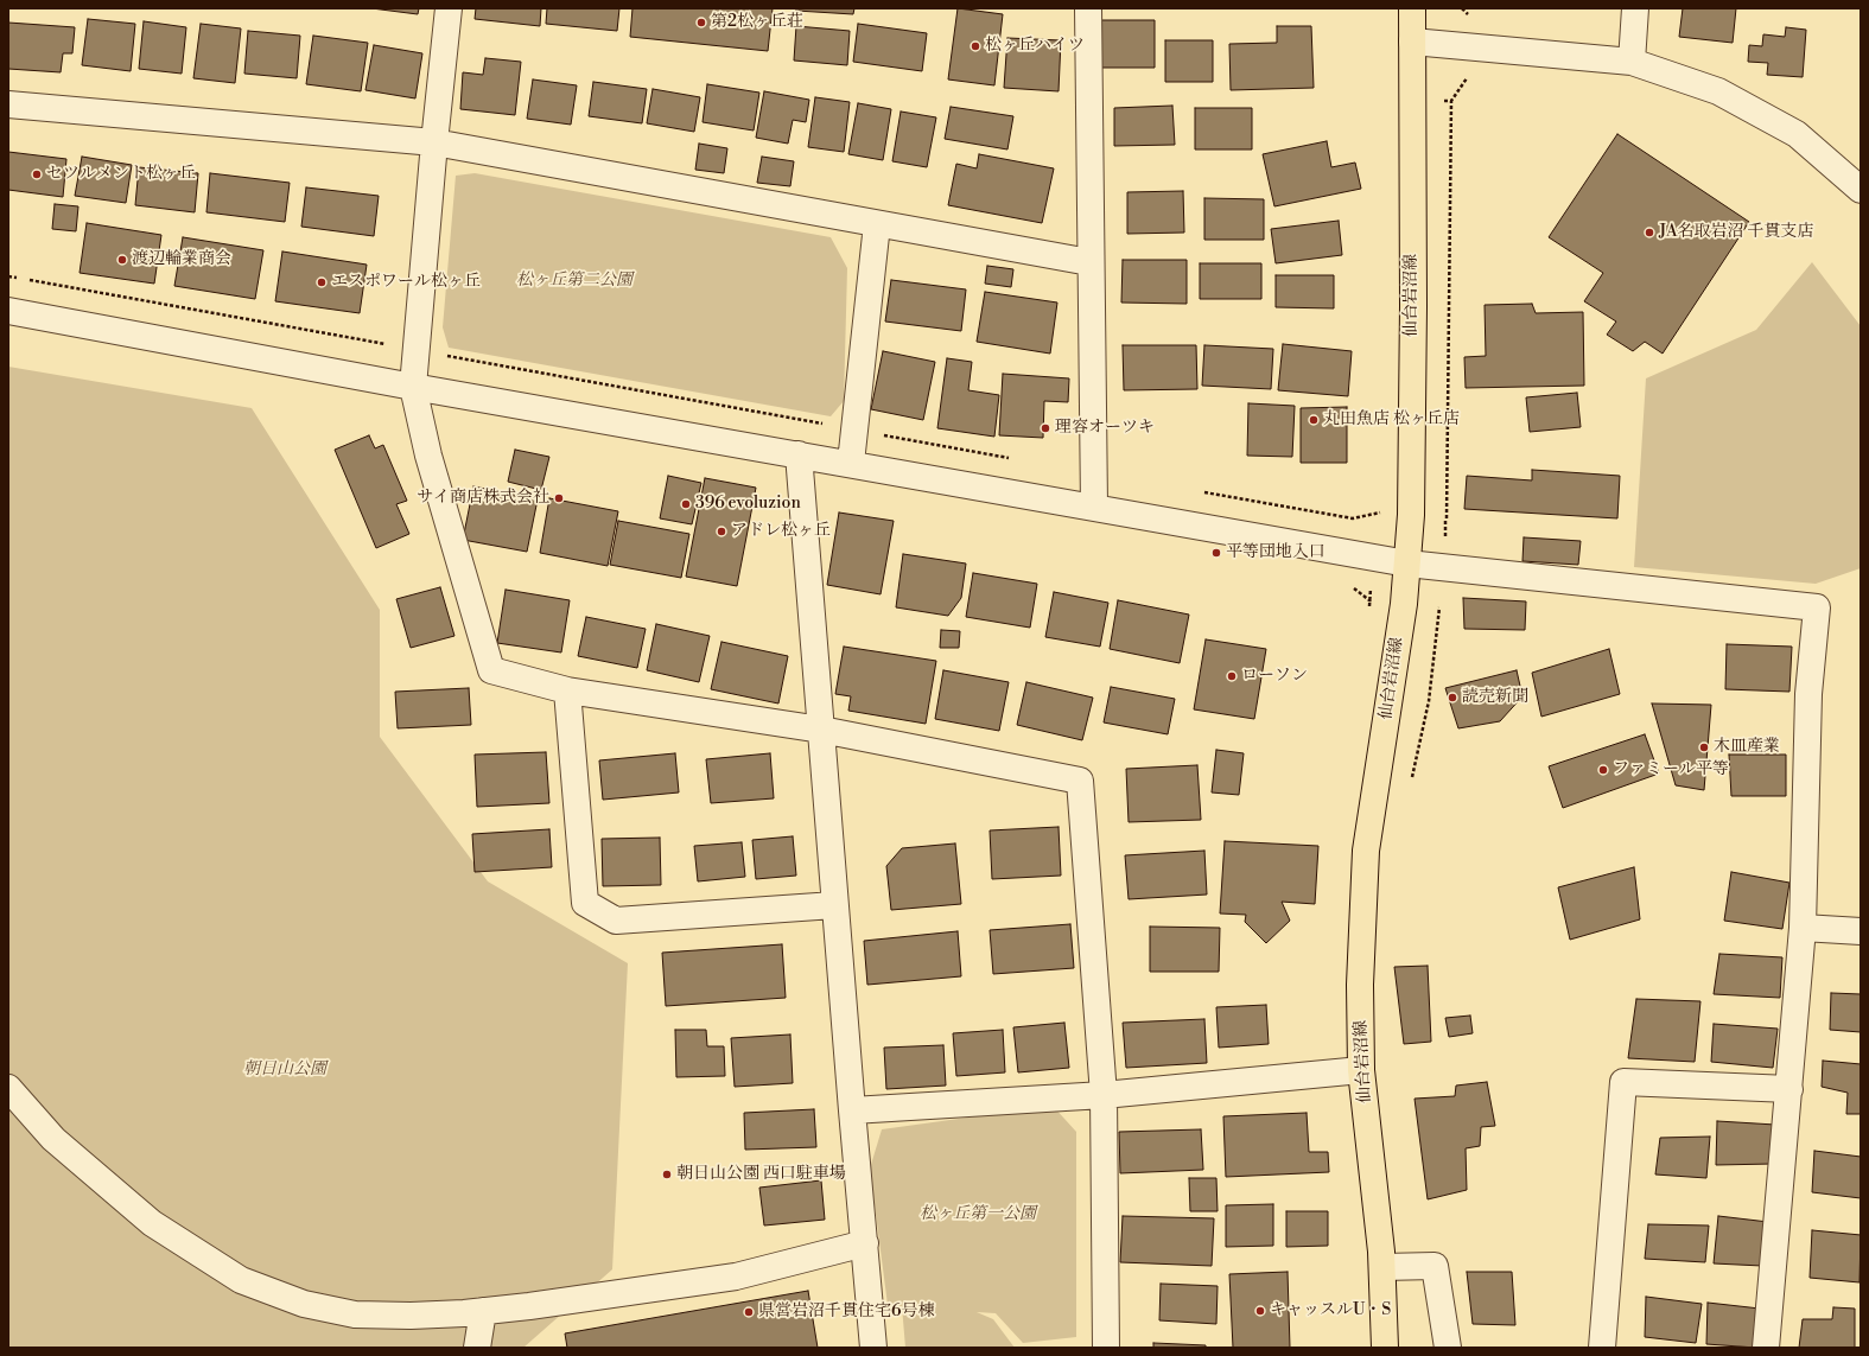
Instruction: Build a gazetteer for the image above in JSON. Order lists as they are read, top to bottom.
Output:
{
  "streets": {
    "main road": ["仙台岩沼線"]
  },
  "parks": ["松ヶ丘第二公園", "朝日山公園", "松ヶ丘第一公園"],
  "places": [
    "第2松ヶ丘荘",
    "松ヶ丘ハイツ",
    "セツルメント松ヶ丘",
    "JA名取岩沼 千貫支店",
    "渡辺輪業商会",
    "エスポワール松ヶ丘",
    "丸田魚店 松ヶ丘店",
    "理容オーツキ",
    "サイ商店株式会社",
    "396 evoluzion",
    "アドレ松ヶ丘",
    "平等団地入口",
    "ローソン",
    "読売新聞",
    "木皿産業",
    "ファミール平等",
    "朝日山公園 西口駐車場",
    "キャッスルU・S",
    "県営岩沼千貫住宅6号棟"
  ]
}
